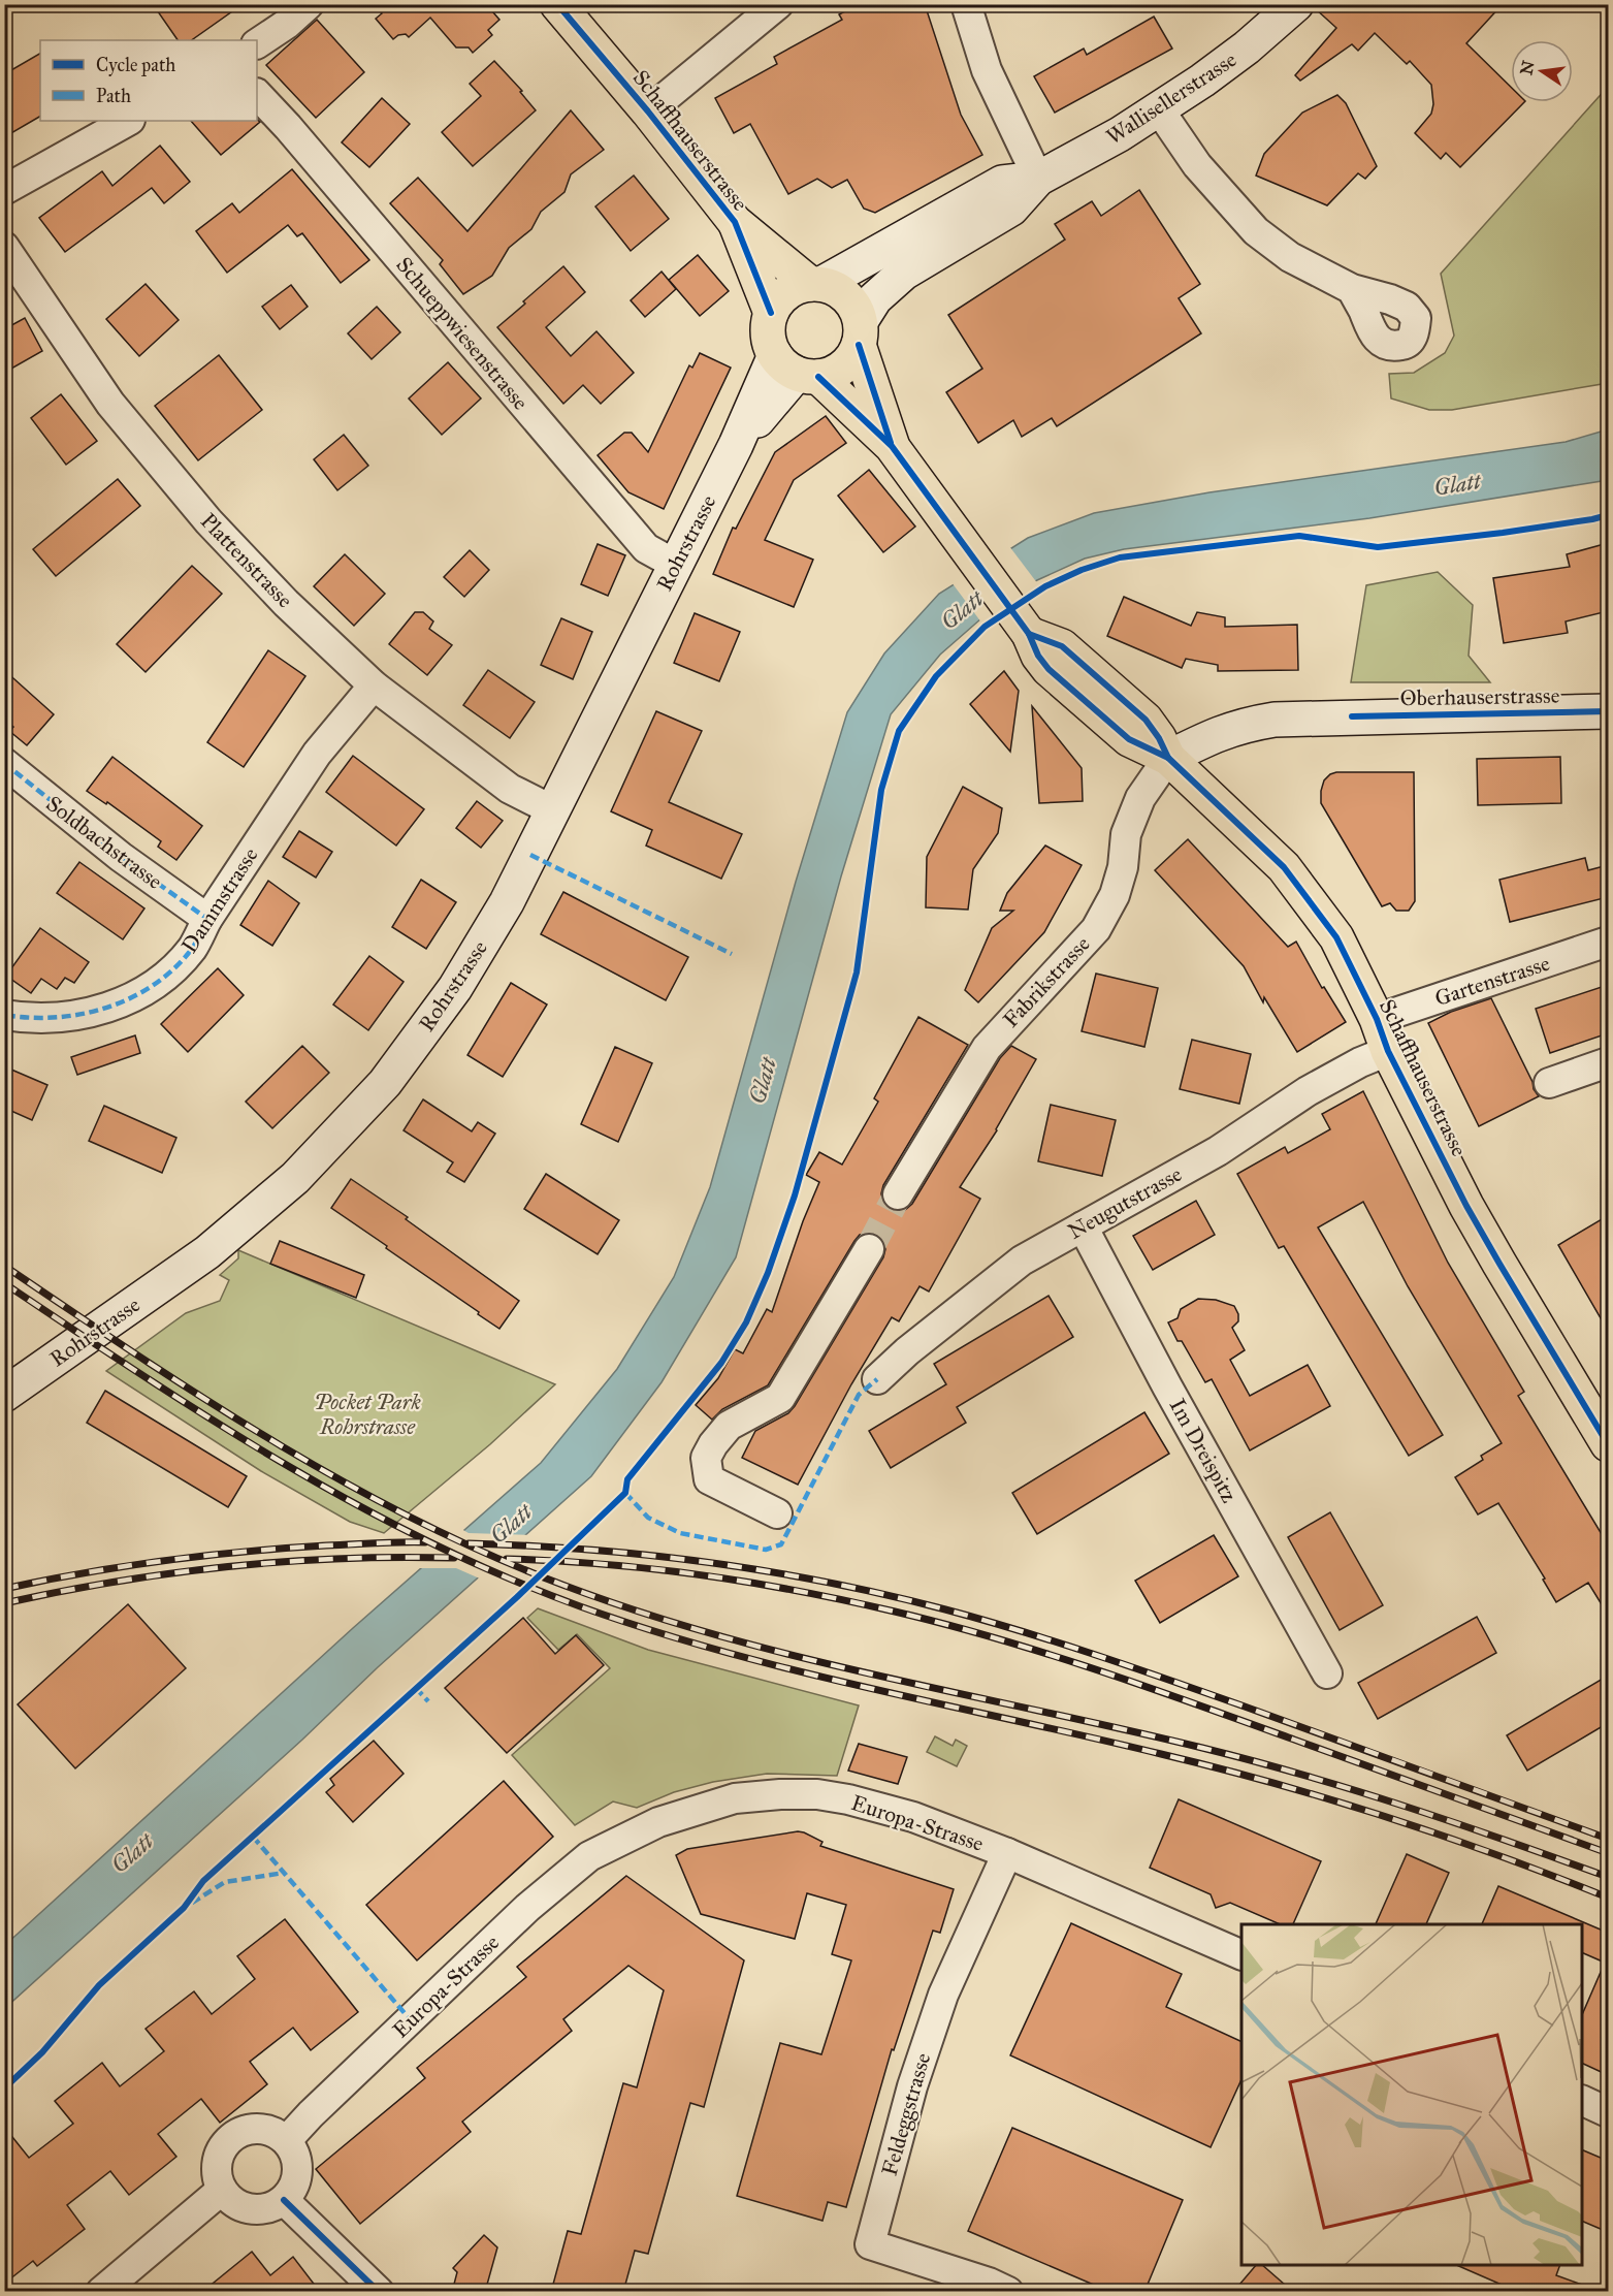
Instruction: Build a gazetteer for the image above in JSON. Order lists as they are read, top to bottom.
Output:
{
  "streets": {
    "main road": [
      "Wallisellerstrasse",
      "Schaffhauserstrasse",
      "Rohrstrasse",
      "Oberhauserstrasse"
    ],
    "street": [
      "Schueppwiesenstrasse",
      "Plattenstrasse",
      "Soldbachstrasse",
      "Dammstrasse",
      "Gartenstrasse",
      "Fabrikstrasse",
      "Neugutstrasse",
      "Im Dreispitz",
      "Europa-Strasse",
      "Feldeggstrasse"
    ]
  },
  "crossings": [
    ["Wallisellerstrasse", "Schaffhauserstrasse"],
    ["Wallisellerstrasse", "Rohrstrasse"],
    ["Schaffhauserstrasse", "Rohrstrasse"],
    ["Schaffhauserstrasse", "Oberhauserstrasse"],
    ["Schaffhauserstrasse", "Gartenstrasse"],
    ["Schaffhauserstrasse", "Fabrikstrasse"],
    ["Schaffhauserstrasse", "Neugutstrasse"],
    ["Schueppwiesenstrasse", "Rohrstrasse"],
    ["Rohrstrasse", "Plattenstrasse"],
    ["Plattenstrasse", "Dammstrasse"],
    ["Oberhauserstrasse", "Fabrikstrasse"],
    ["Soldbachstrasse", "Dammstrasse"],
    ["Neugutstrasse", "Im Dreispitz"],
    ["Europa-Strasse", "Feldeggstrasse"]
  ],
  "water": ["Glatt"],
  "parks": ["Pocket Park Rohrstrasse"],
  "legend": ["Cycle path", "Path"],
  "north": "left"
}
